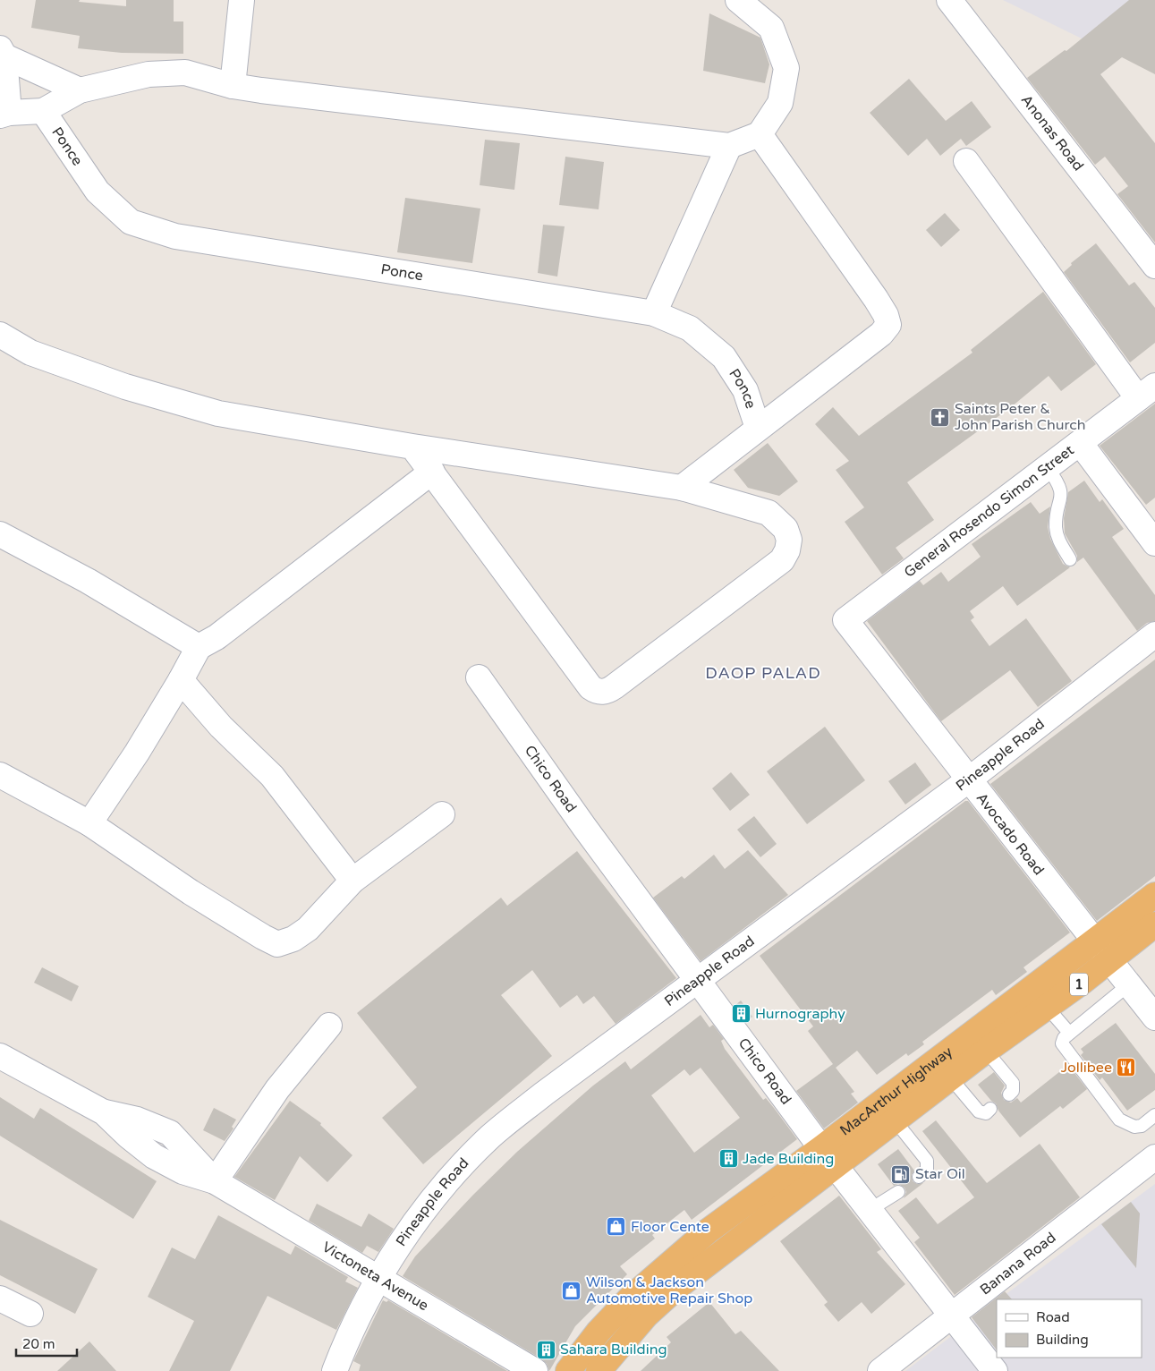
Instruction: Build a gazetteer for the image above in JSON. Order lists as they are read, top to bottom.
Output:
{
  "streets": {
    "highway": ["1", "MacArthur Highway"],
    "street": [
      "Anonas Road",
      "Ponce",
      "General Rosendo Simon Street",
      "Pineapple Road",
      "Chico Road",
      "Avocado Road",
      "Banana Road",
      "Victoneta Avenue"
    ]
  },
  "crossings": [
    ["General Rosendo Simon Street", "Avocado Road"],
    ["Pineapple Road", "Chico Road"],
    ["Pineapple Road", "Avocado Road"],
    ["Pineapple Road", "Victoneta Avenue"],
    ["Chico Road", "MacArthur Highway"],
    ["Chico Road", "Banana Road"],
    ["Avocado Road", "MacArthur Highway"]
  ],
  "districts": ["DAOP PALAD"],
  "places": {
    "church": ["Saints Peter & John Parish Church"],
    "building": ["Hurnography", "Jade Building", "Sahara Building"],
    "restaurant": ["Jollibee"],
    "fuel station": ["Star Oil"],
    "shop": ["Floor Cente", "Wilson & Jackson Automotive Repair Shop"]
  },
  "legend": ["Road", "Building"],
  "scale_bar": "20 m"
}
